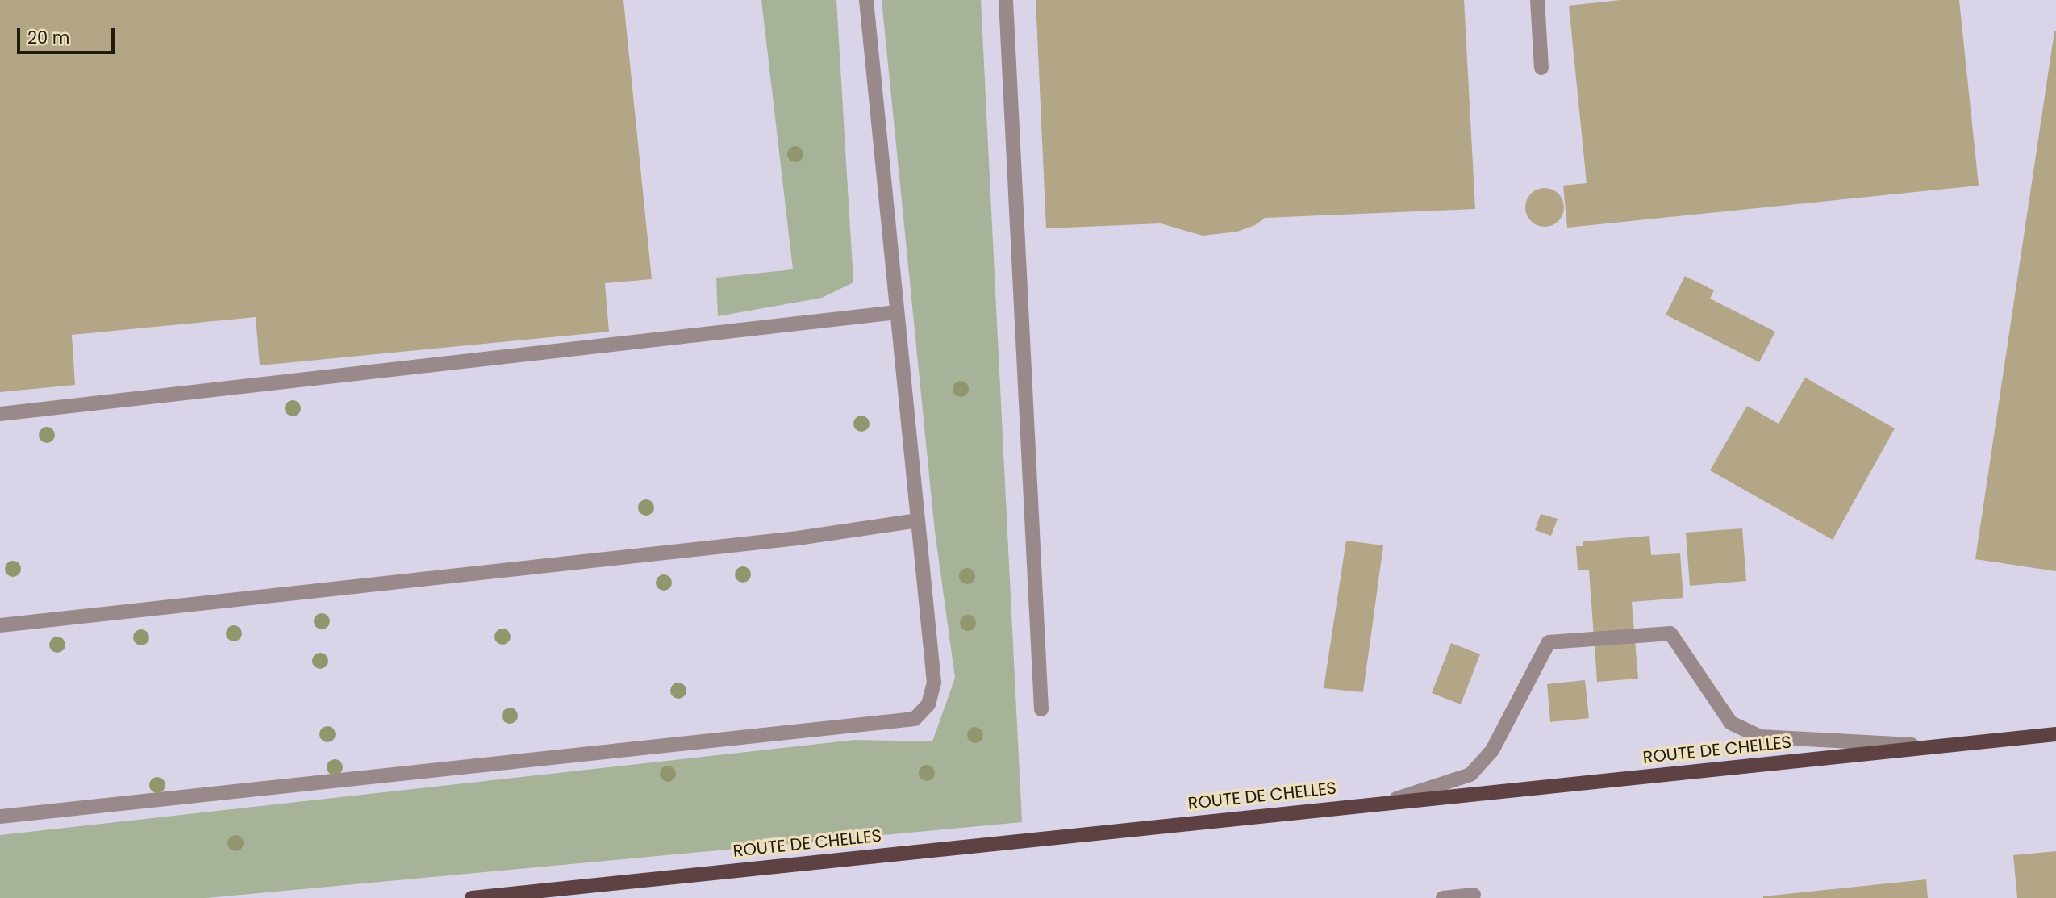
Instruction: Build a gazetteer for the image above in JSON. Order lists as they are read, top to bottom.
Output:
{
  "streets": {
    "main road": ["ROUTE DE CHELLES"]
  },
  "scale_bar": "20 m"
}
